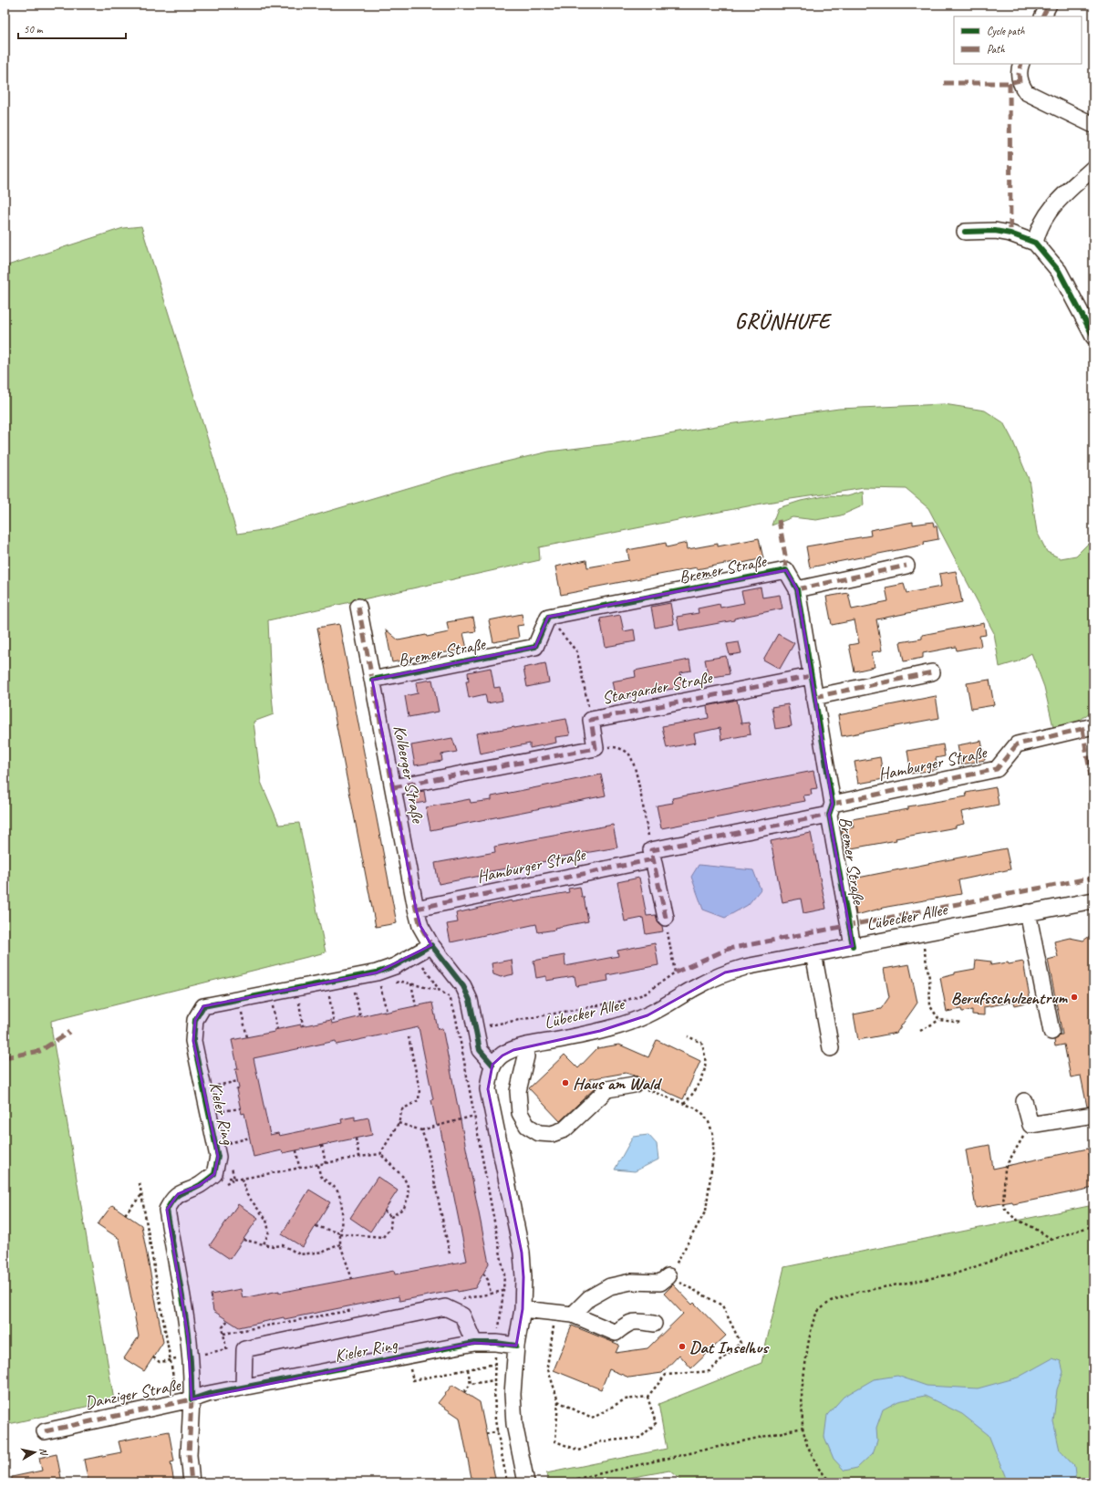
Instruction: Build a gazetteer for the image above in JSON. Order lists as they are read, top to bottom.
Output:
{
  "streets": {
    "street": [
      "Bremer Straße",
      "Stargarder Straße",
      "Hamburger Straße",
      "Kolberger Straße",
      "Lübecker Allee",
      "Kieler Ring",
      "Danziger Straße"
    ]
  },
  "crossings": [
    ["Bremer Straße", "Stargarder Straße"],
    ["Bremer Straße", "Hamburger Straße"],
    ["Bremer Straße", "Kolberger Straße"],
    ["Bremer Straße", "Lübecker Allee"],
    ["Hamburger Straße", "Kolberger Straße"],
    ["Kolberger Straße", "Kieler Ring"],
    ["Kieler Ring", "Danziger Straße"]
  ],
  "districts": ["GRÜNHUFE"],
  "places": ["Berufsschulzentrum", "Haus am Wald", "Dat Inselhus"],
  "legend": ["Cycle path", "Path"],
  "scale_bar": "50 m",
  "north": "right"
}
